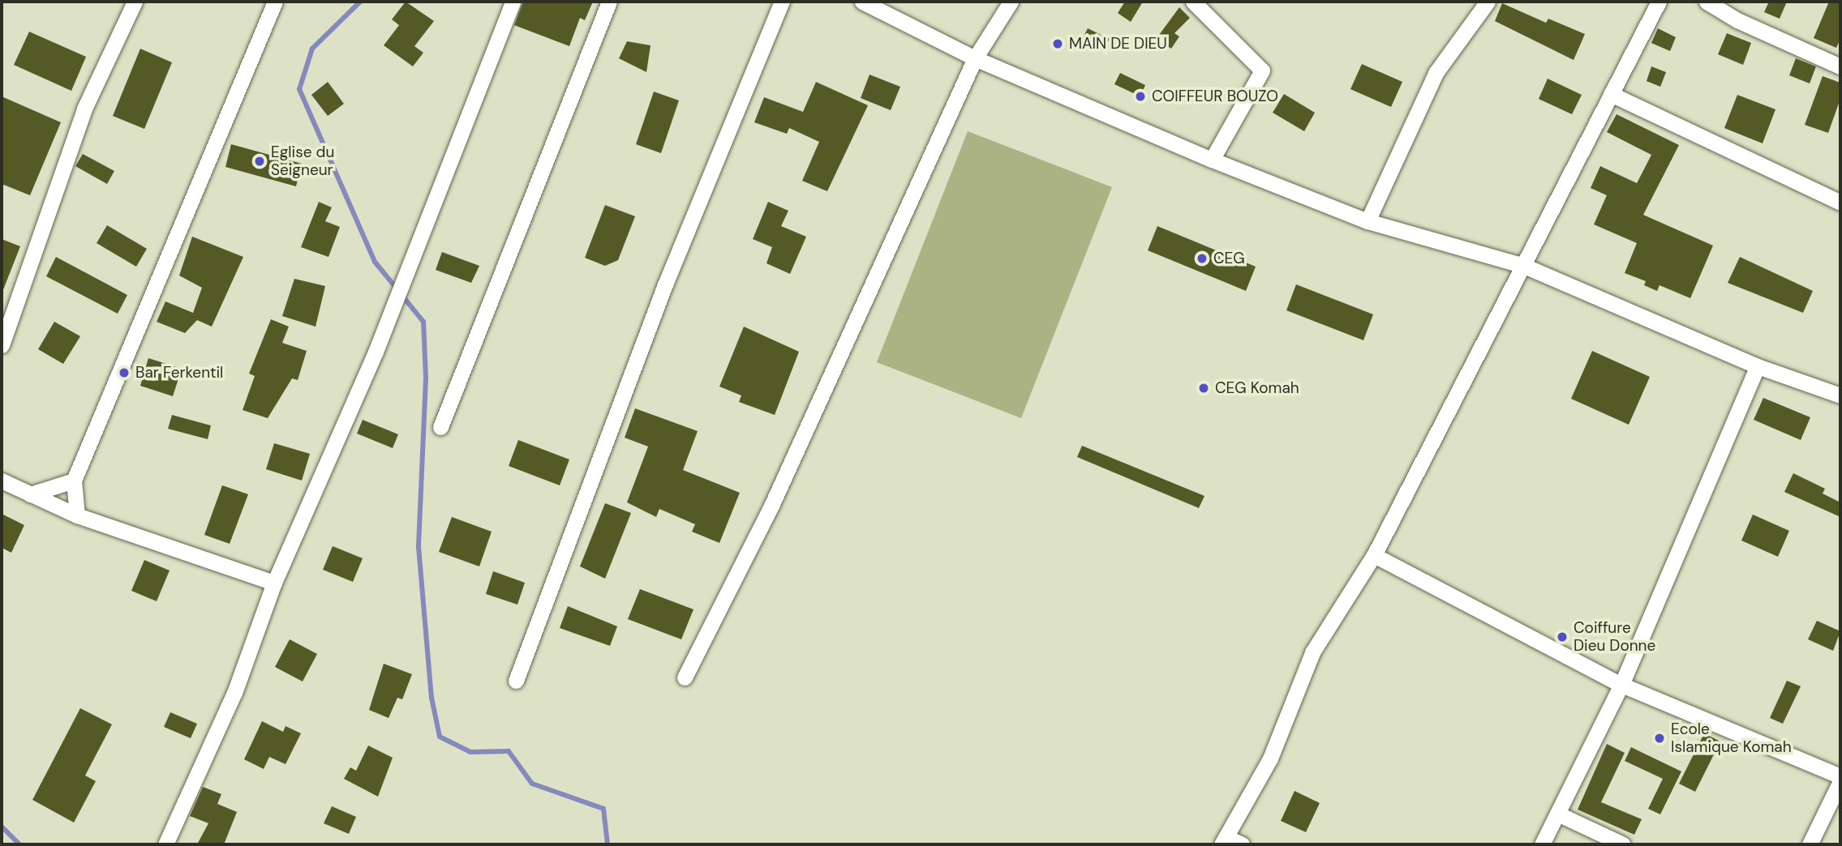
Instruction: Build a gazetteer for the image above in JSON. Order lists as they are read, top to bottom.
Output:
{
  "places": [
    "MAIN DE DIEU",
    "COIFFEUR BOUZO",
    "Eglise du Seigneur",
    "CEG",
    "Bar Ferkentil",
    "CEG Komah",
    "Coiffure Dieu Donne",
    "Ecole Islamique Komah"
  ]
}
